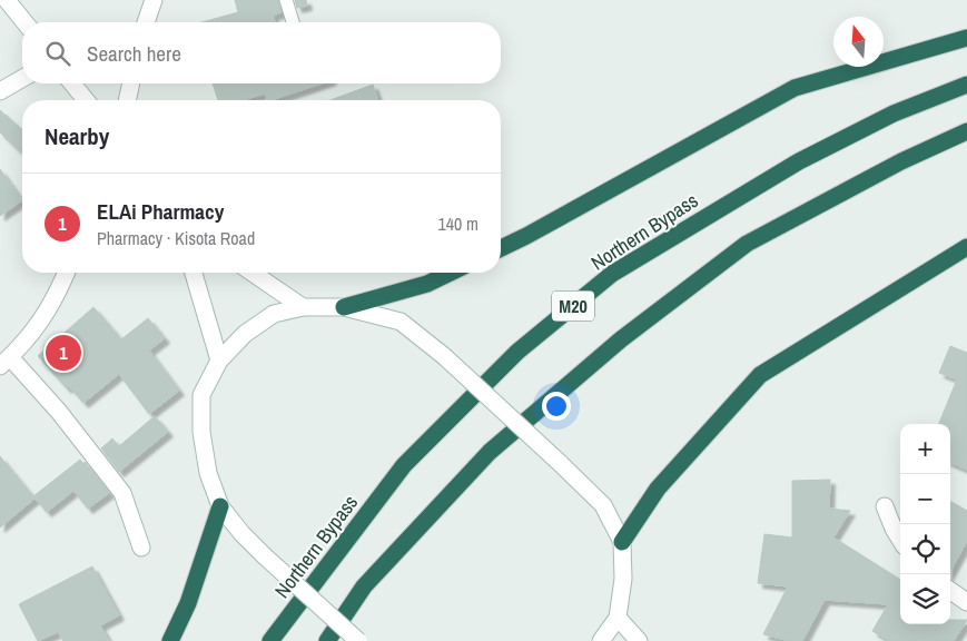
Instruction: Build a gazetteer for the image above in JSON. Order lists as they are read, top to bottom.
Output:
{
  "streets": {
    "highway": ["Northern Bypass", "M20"]
  },
  "north": "top",
  "page": {
    "search": "Search here",
    "heading": "Nearby",
    "list": [
      {
        "mark": "1",
        "name": "ELAi Pharmacy",
        "note": "Pharmacy · Kisota Road",
        "value": "140 m"
      }
    ],
    "pins": "1",
    "map_buttons": ["+", "−"]
  }
}
